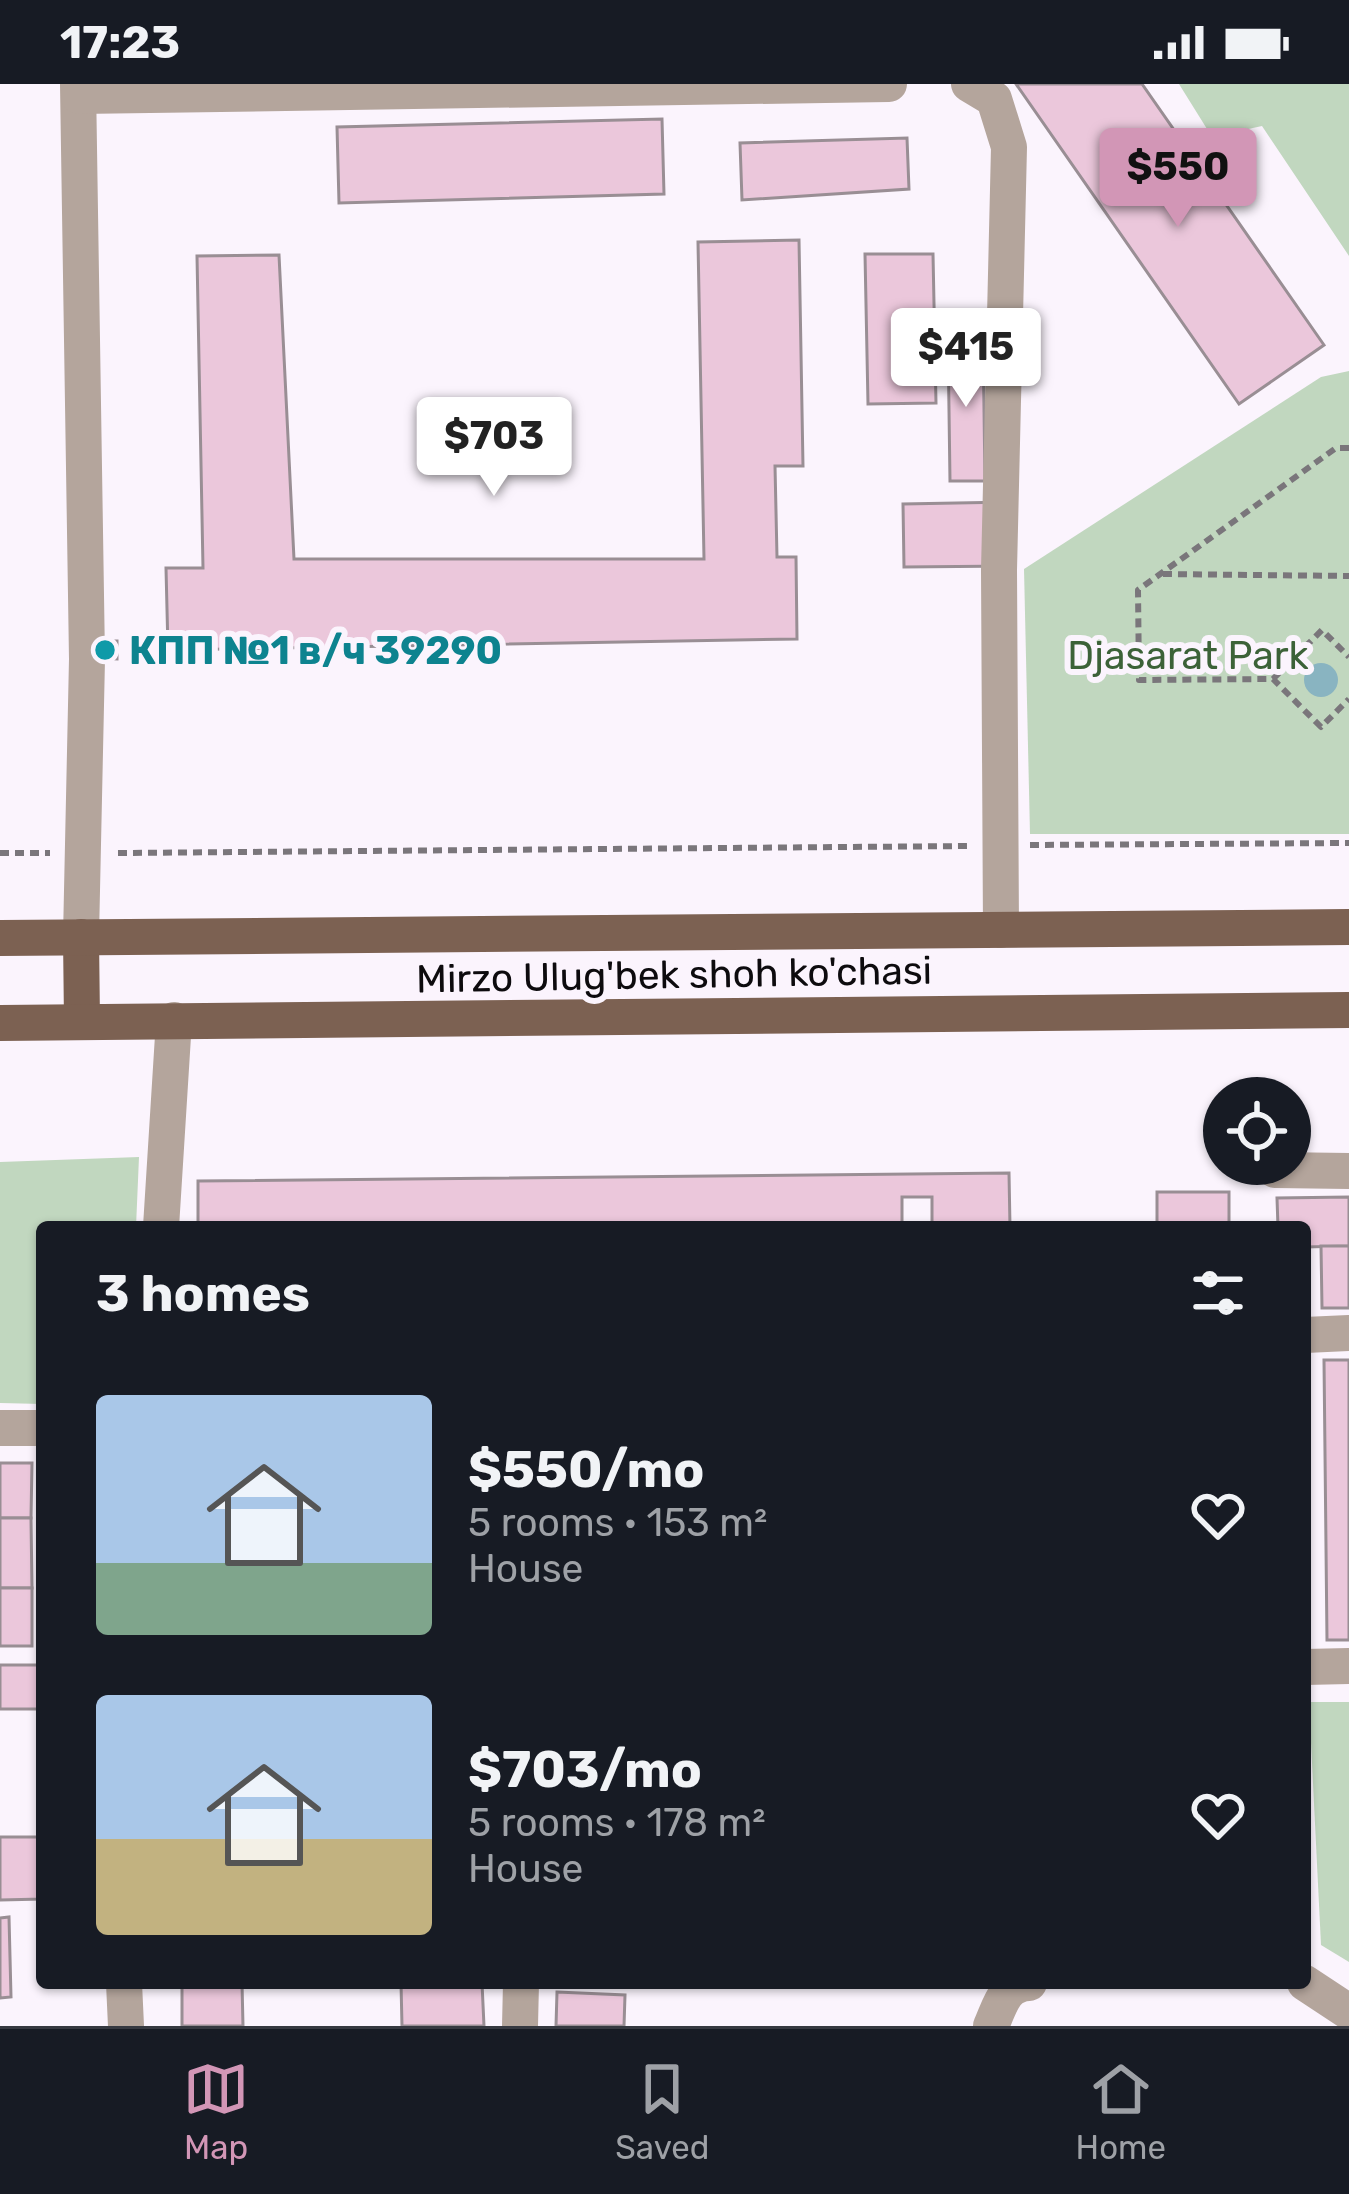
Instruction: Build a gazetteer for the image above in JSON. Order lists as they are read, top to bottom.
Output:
{
  "streets": {
    "main road": ["Mirzo Ulug'bek shoh ko'chasi"]
  },
  "parks": ["Djasarat Park"],
  "places": ["КПП №1 в/ч 39290"],
  "page": {
    "status": "17:23",
    "price": ["$550", "$415", "$703"],
    "heading": "3 homes",
    "list": [
      {
        "name": "$550/mo",
        "note": "5 rooms · 153 m² · House"
      },
      {
        "name": "$703/mo",
        "note": "5 rooms · 178 m² · House"
      }
    ],
    "tabs": ["Map", "Saved", "Home"]
  }
}
